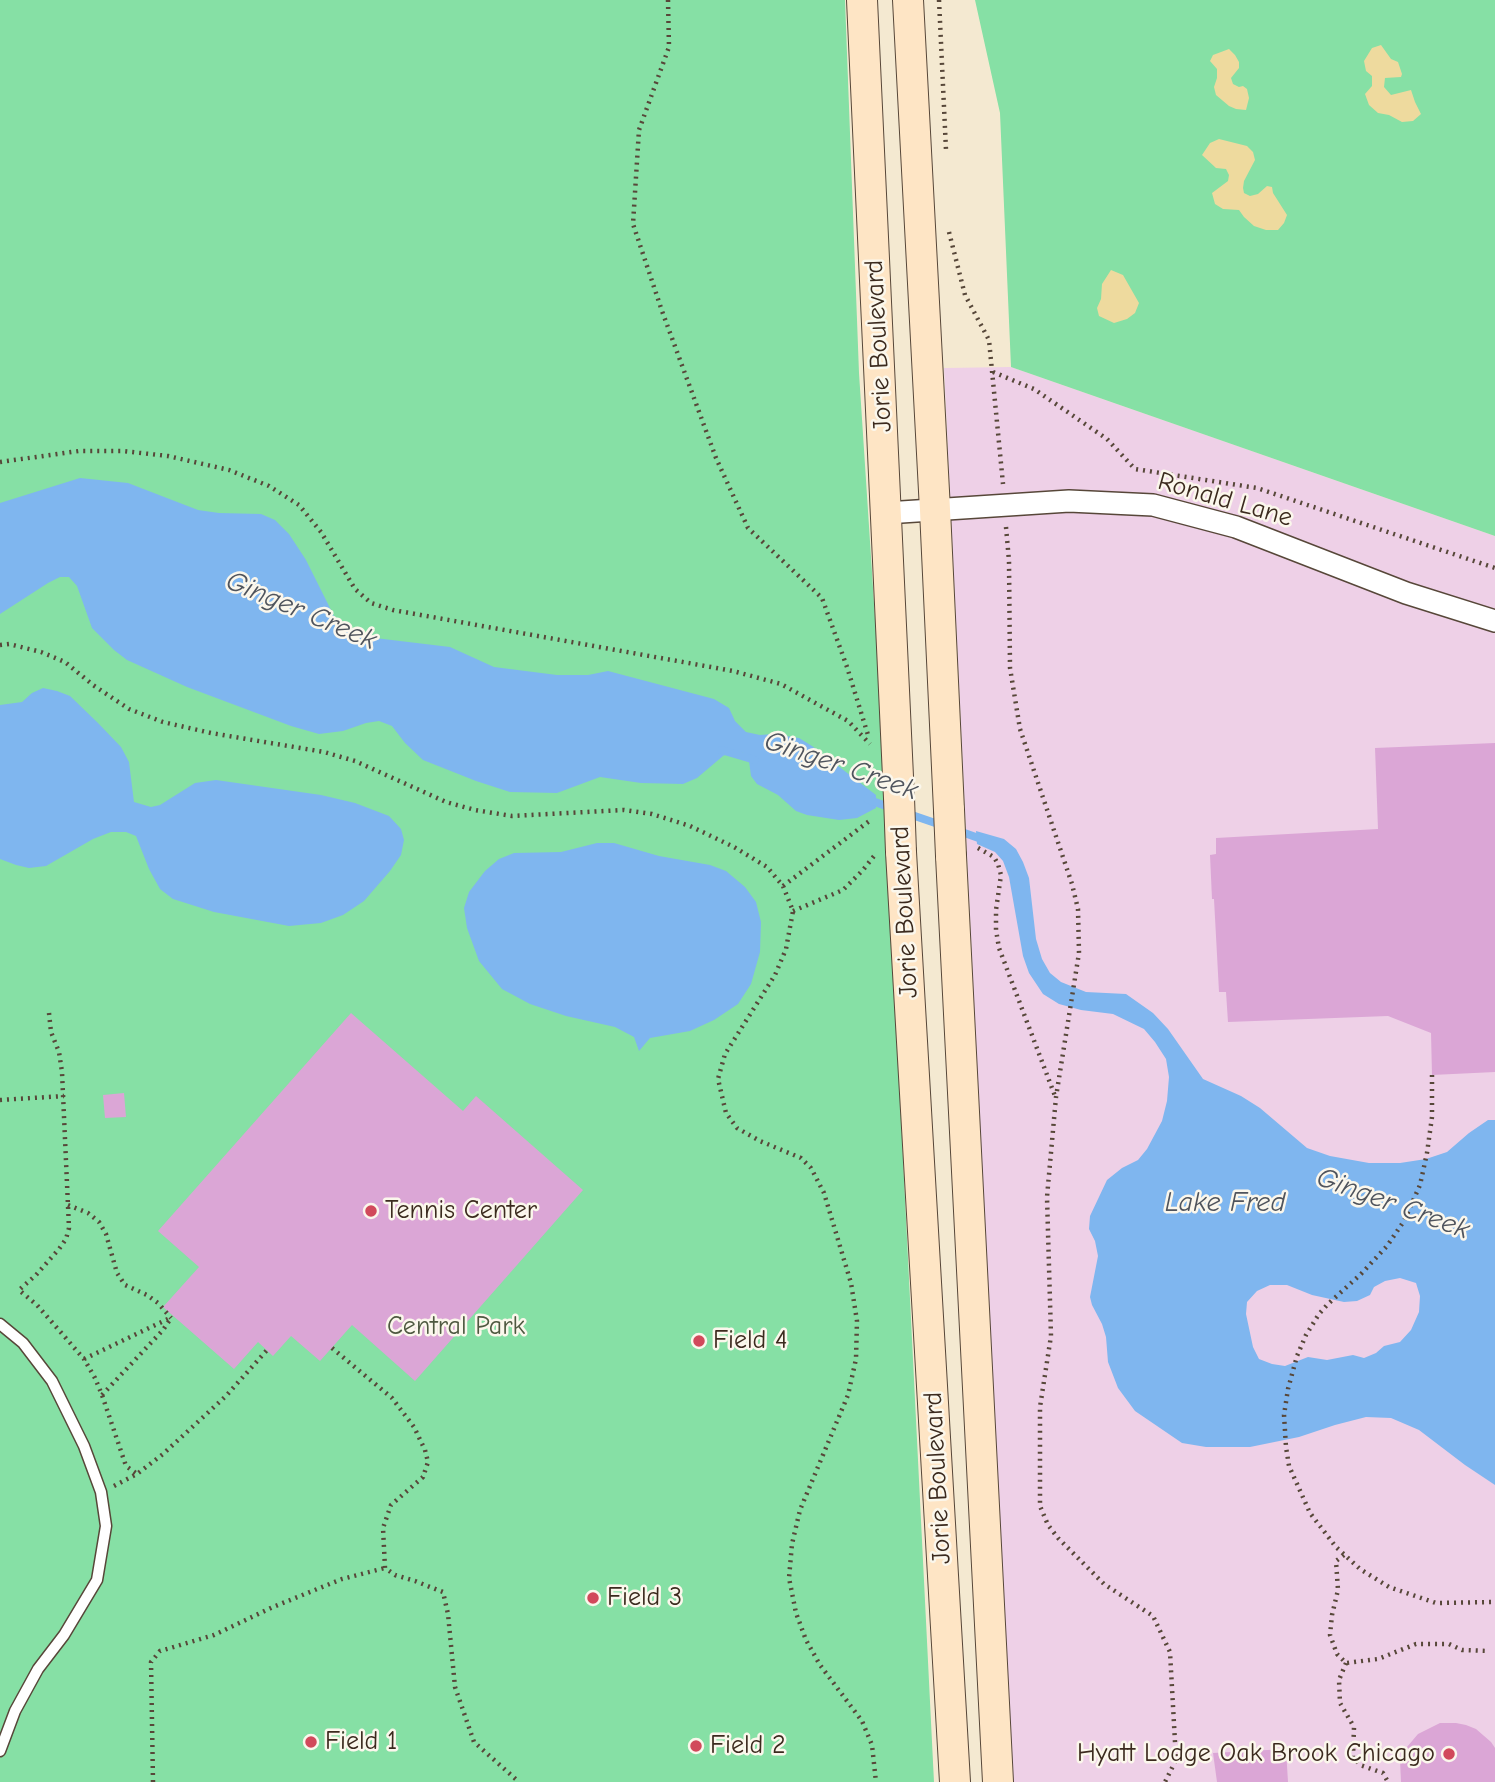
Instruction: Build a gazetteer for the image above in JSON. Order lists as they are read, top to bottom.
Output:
{
  "streets": {
    "main road": ["Jorie Boulevard"],
    "street": ["Ronald Lane"]
  },
  "crossings": [
    ["Jorie Boulevard", "Ronald Lane"]
  ],
  "water": ["Ginger Creek", "Lake Fred"],
  "parks": ["Central Park"],
  "places": [
    "Tennis Center",
    "Field 4",
    "Field 3",
    "Field 1",
    "Field 2",
    "Hyatt Lodge Oak Brook Chicago"
  ]
}
